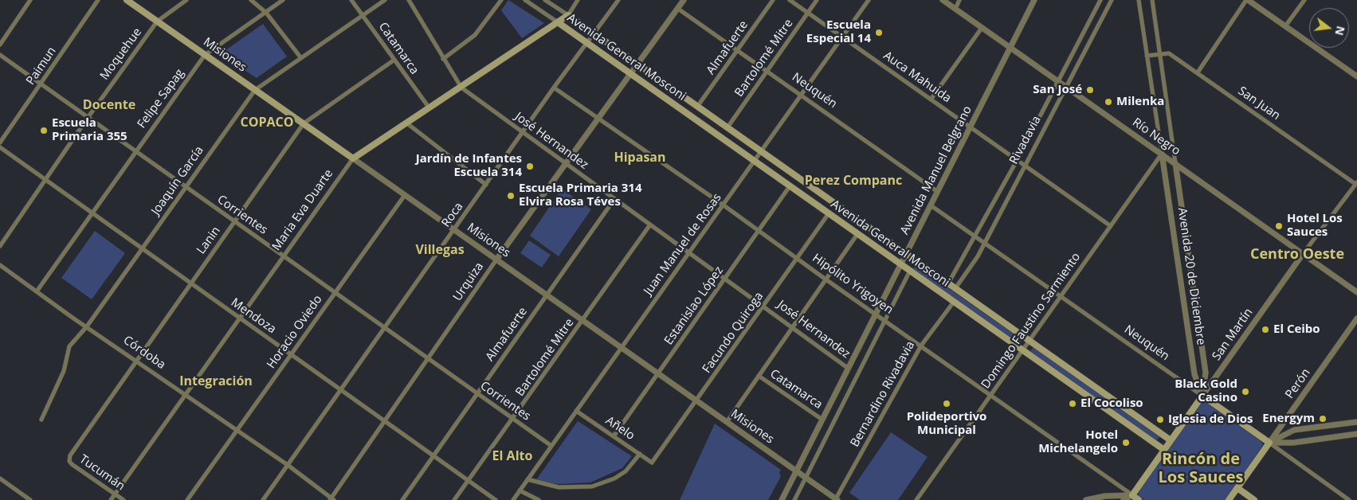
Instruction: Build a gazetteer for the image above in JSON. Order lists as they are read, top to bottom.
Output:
{
  "streets": {
    "main road": [
      "Misiones",
      "Avenida General Mosconi",
      "Neuquén",
      "Maria Eva Duarte",
      "Hipólito Yrigoyen",
      "San Martín",
      "Perón"
    ],
    "street": [
      "Almafuerte",
      "Catamarca",
      "Moquehue",
      "Bartolomé Mitre",
      "Paimun",
      "Auca Mahuida",
      "Felipe Sapag",
      "San Juan",
      "Río Negro",
      "Rivadavia",
      "José Hernandez",
      "Avenida Manuel Belgrano",
      "Joaquín García",
      "Corrientes",
      "Roca",
      "Lanin",
      "Juan Manuel de Rosas",
      "Avenida 20 de Diciembre",
      "Urquiza",
      "Estanislao López",
      "Mendoza",
      "Domingo Faustino Sarmiento",
      "Horacio Oviedo",
      "Facundo Quiroga",
      "Córdoba",
      "Bernardino Rivadavia",
      "Añelo",
      "Tucumán"
    ]
  },
  "crossings": [
    ["Almafuerte", "Misiones"],
    ["Almafuerte", "Avenida General Mosconi"],
    ["Almafuerte", "Neuquén"],
    ["Almafuerte", "José Hernandez"],
    ["Almafuerte", "Corrientes"],
    ["Almafuerte", "Mendoza"],
    ["Catamarca", "Avenida Manuel Belgrano"],
    ["Catamarca", "Joaquín García"],
    ["Catamarca", "Maria Eva Duarte"],
    ["Catamarca", "Lanin"],
    ["Moquehue", "Misiones"],
    ["Moquehue", "Corrientes"],
    ["Moquehue", "Mendoza"],
    ["Misiones", "Bartolomé Mitre"],
    ["Misiones", "Felipe Sapag"],
    ["Misiones", "Avenida Manuel Belgrano"],
    ["Misiones", "Joaquín García"],
    ["Misiones", "Maria Eva Duarte"],
    ["Misiones", "Roca"],
    ["Misiones", "Lanin"],
    ["Misiones", "Juan Manuel de Rosas"],
    ["Misiones", "Urquiza"],
    ["Misiones", "Estanislao López"],
    ["Misiones", "Horacio Oviedo"],
    ["Misiones", "Facundo Quiroga"],
    ["Misiones", "Bernardino Rivadavia"],
    ["Avenida General Mosconi", "Bartolomé Mitre"],
    ["Avenida General Mosconi", "Rivadavia"],
    ["Avenida General Mosconi", "Avenida Manuel Belgrano"],
    ["Avenida General Mosconi", "Maria Eva Duarte"],
    ["Avenida General Mosconi", "Roca"],
    ["Avenida General Mosconi", "Juan Manuel de Rosas"],
    ["Avenida General Mosconi", "Urquiza"],
    ["Avenida General Mosconi", "Estanislao López"],
    ["Avenida General Mosconi", "Domingo Faustino Sarmiento"],
    ["Avenida General Mosconi", "Facundo Quiroga"],
    ["Avenida General Mosconi", "San Martín"],
    ["Avenida General Mosconi", "Bernardino Rivadavia"],
    ["Bartolomé Mitre", "Auca Mahuida"],
    ["Bartolomé Mitre", "Neuquén"],
    ["Bartolomé Mitre", "José Hernandez"],
    ["Bartolomé Mitre", "Corrientes"],
    ["Bartolomé Mitre", "Mendoza"],
    ["Paimun", "Corrientes"],
    ["Auca Mahuida", "Rivadavia"],
    ["Auca Mahuida", "Avenida Manuel Belgrano"],
    ["Auca Mahuida", "Juan Manuel de Rosas"],
    ["Auca Mahuida", "Domingo Faustino Sarmiento"],
    ["Neuquén", "Rivadavia"],
    ["Neuquén", "Avenida Manuel Belgrano"],
    ["Neuquén", "Juan Manuel de Rosas"],
    ["Neuquén", "Avenida 20 de Diciembre"],
    ["Neuquén", "Urquiza"],
    ["Neuquén", "Domingo Faustino Sarmiento"],
    ["Neuquén", "San Martín"],
    ["Neuquén", "Perón"],
    ["Felipe Sapag", "Corrientes"],
    ["Felipe Sapag", "Mendoza"],
    ["Felipe Sapag", "Córdoba"],
    ["San Juan", "Avenida 20 de Diciembre"],
    ["San Juan", "San Martín"],
    ["Río Negro", "Rivadavia"],
    ["Río Negro", "Avenida Manuel Belgrano"],
    ["Río Negro", "Avenida 20 de Diciembre"],
    ["Río Negro", "Domingo Faustino Sarmiento"],
    ["Río Negro", "San Martín"],
    ["José Hernandez", "Avenida Manuel Belgrano"],
    ["José Hernandez", "Maria Eva Duarte"],
    ["José Hernandez", "Roca"],
    ["José Hernandez", "Juan Manuel de Rosas"],
    ["José Hernandez", "Urquiza"],
    ["José Hernandez", "Estanislao López"],
    ["José Hernandez", "Facundo Quiroga"],
    ["Avenida Manuel Belgrano", "Hipólito Yrigoyen"],
    ["Joaquín García", "Corrientes"],
    ["Joaquín García", "Mendoza"],
    ["Joaquín García", "Córdoba"],
    ["Maria Eva Duarte", "Corrientes"],
    ["Maria Eva Duarte", "Mendoza"],
    ["Maria Eva Duarte", "Córdoba"],
    ["Maria Eva Duarte", "Tucumán"],
    ["Corrientes", "Roca"],
    ["Corrientes", "Lanin"],
    ["Corrientes", "Juan Manuel de Rosas"],
    ["Corrientes", "Urquiza"],
    ["Corrientes", "Horacio Oviedo"],
    ["Roca", "Hipólito Yrigoyen"],
    ["Roca", "Mendoza"],
    ["Roca", "Córdoba"],
    ["Lanin", "Mendoza"],
    ["Lanin", "Córdoba"],
    ["Lanin", "Tucumán"],
    ["Juan Manuel de Rosas", "Hipólito Yrigoyen"],
    ["Juan Manuel de Rosas", "Añelo"],
    ["Avenida 20 de Diciembre", "Domingo Faustino Sarmiento"],
    ["Avenida 20 de Diciembre", "San Martín"],
    ["Urquiza", "Hipólito Yrigoyen"],
    ["Urquiza", "Mendoza"],
    ["Urquiza", "Córdoba"],
    ["Hipólito Yrigoyen", "Estanislao López"],
    ["Hipólito Yrigoyen", "Domingo Faustino Sarmiento"],
    ["Hipólito Yrigoyen", "Facundo Quiroga"],
    ["Hipólito Yrigoyen", "San Martín"],
    ["Hipólito Yrigoyen", "Bernardino Rivadavia"],
    ["Estanislao López", "Añelo"],
    ["Mendoza", "Horacio Oviedo"],
    ["Horacio Oviedo", "Córdoba"],
    ["Facundo Quiroga", "Añelo"]
  ],
  "districts": [
    "Docente",
    "COPACO",
    "Hipasan",
    "Perez Companc",
    "Villegas",
    "Centro Oeste",
    "Integración",
    "El Alto",
    "Rincón de Los Sauces"
  ],
  "places": [
    "Escuela Especial 14",
    "San José",
    "Milenka",
    "Escuela Primaria 355",
    "Jardín de Infantes Escuela 314",
    "Escuela Primaria 314 Elvira Rosa Téves",
    "Hotel Los Sauces",
    "El Ceibo",
    "Black Gold Casino",
    "Polideportivo Municipal",
    "El Cocoliso",
    "Energym",
    "Iglesia de Dios",
    "Hotel Michelangelo"
  ],
  "north": "right"
}
